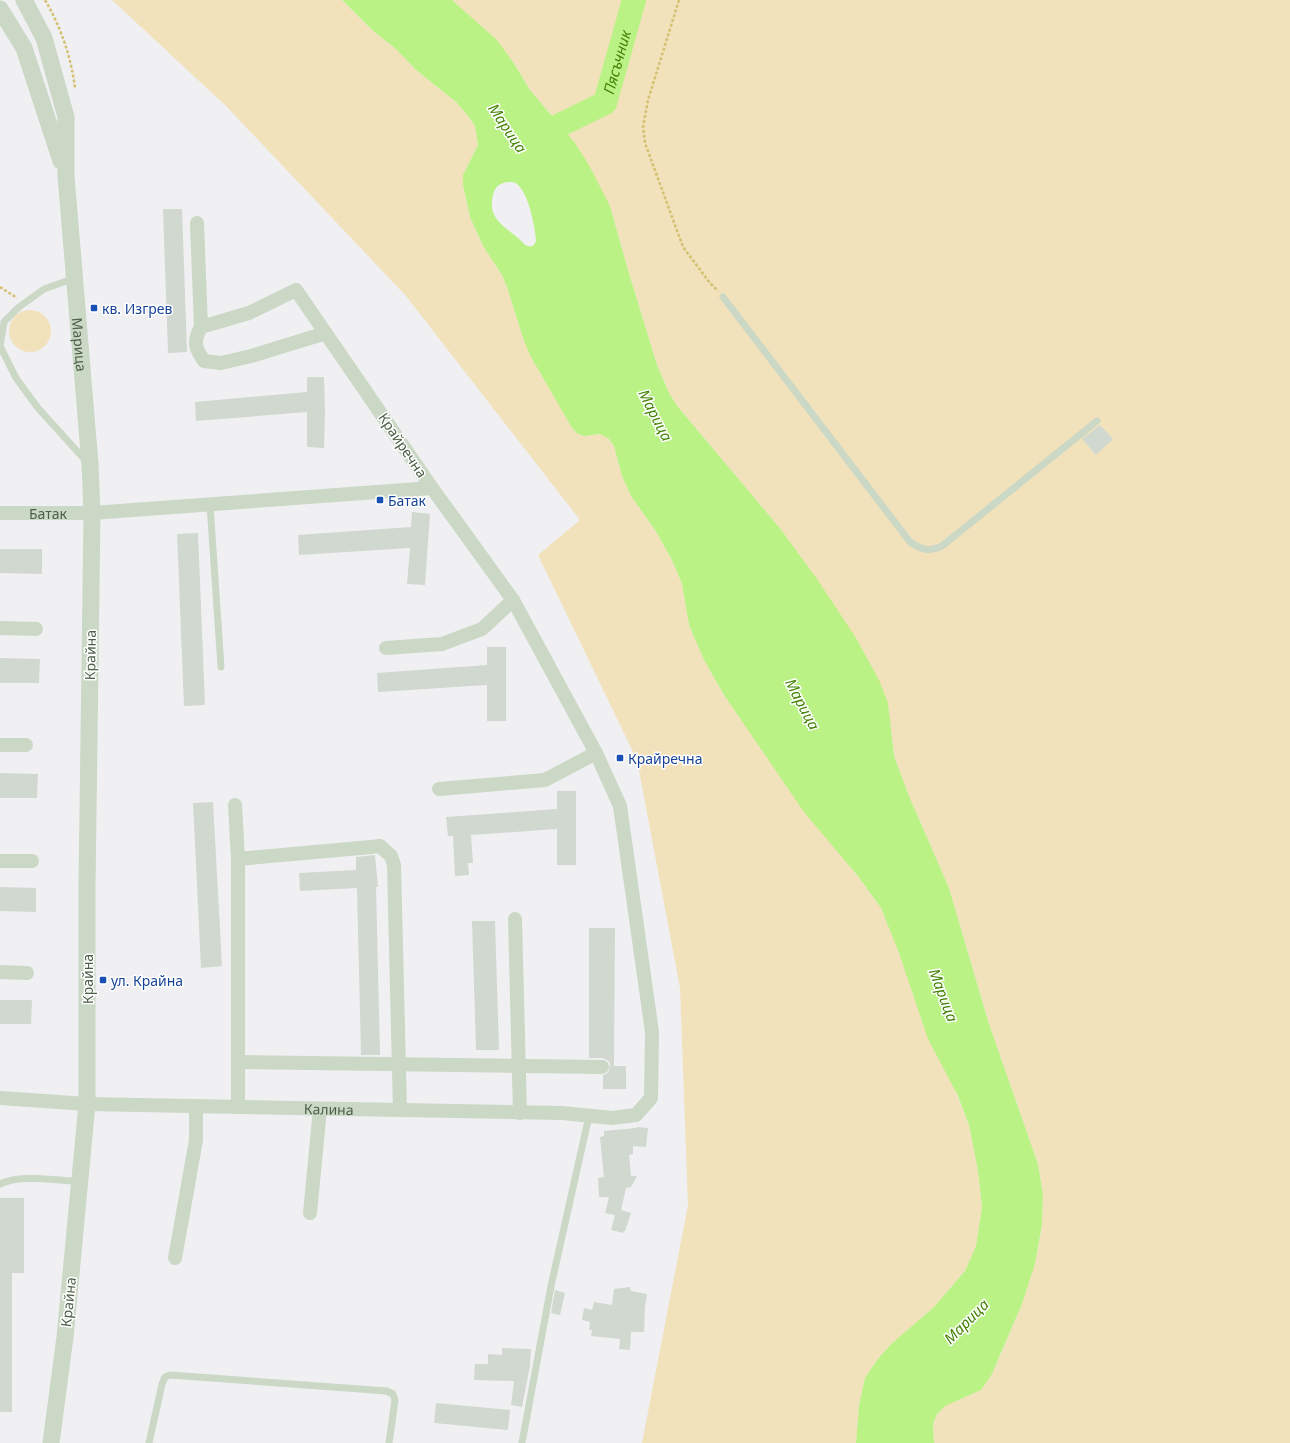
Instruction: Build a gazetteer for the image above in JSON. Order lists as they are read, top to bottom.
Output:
{
  "streets": {
    "street": [
      "Марица",
      "Крайречна",
      "Батак",
      "Крайна",
      "Калина"
    ]
  },
  "crossings": [
    ["Марица", "Батак"],
    ["Марица", "Крайна"],
    ["Крайречна", "Батак"],
    ["Крайречна", "Калина"],
    ["Батак", "Крайна"],
    ["Крайна", "Калина"]
  ],
  "water": ["Пясъчник", "Марица"],
  "places": {
    "transit": [
      "кв. Изгрев",
      "Батак",
      "Крайречна",
      "ул. Крайна"
    ]
  }
}
